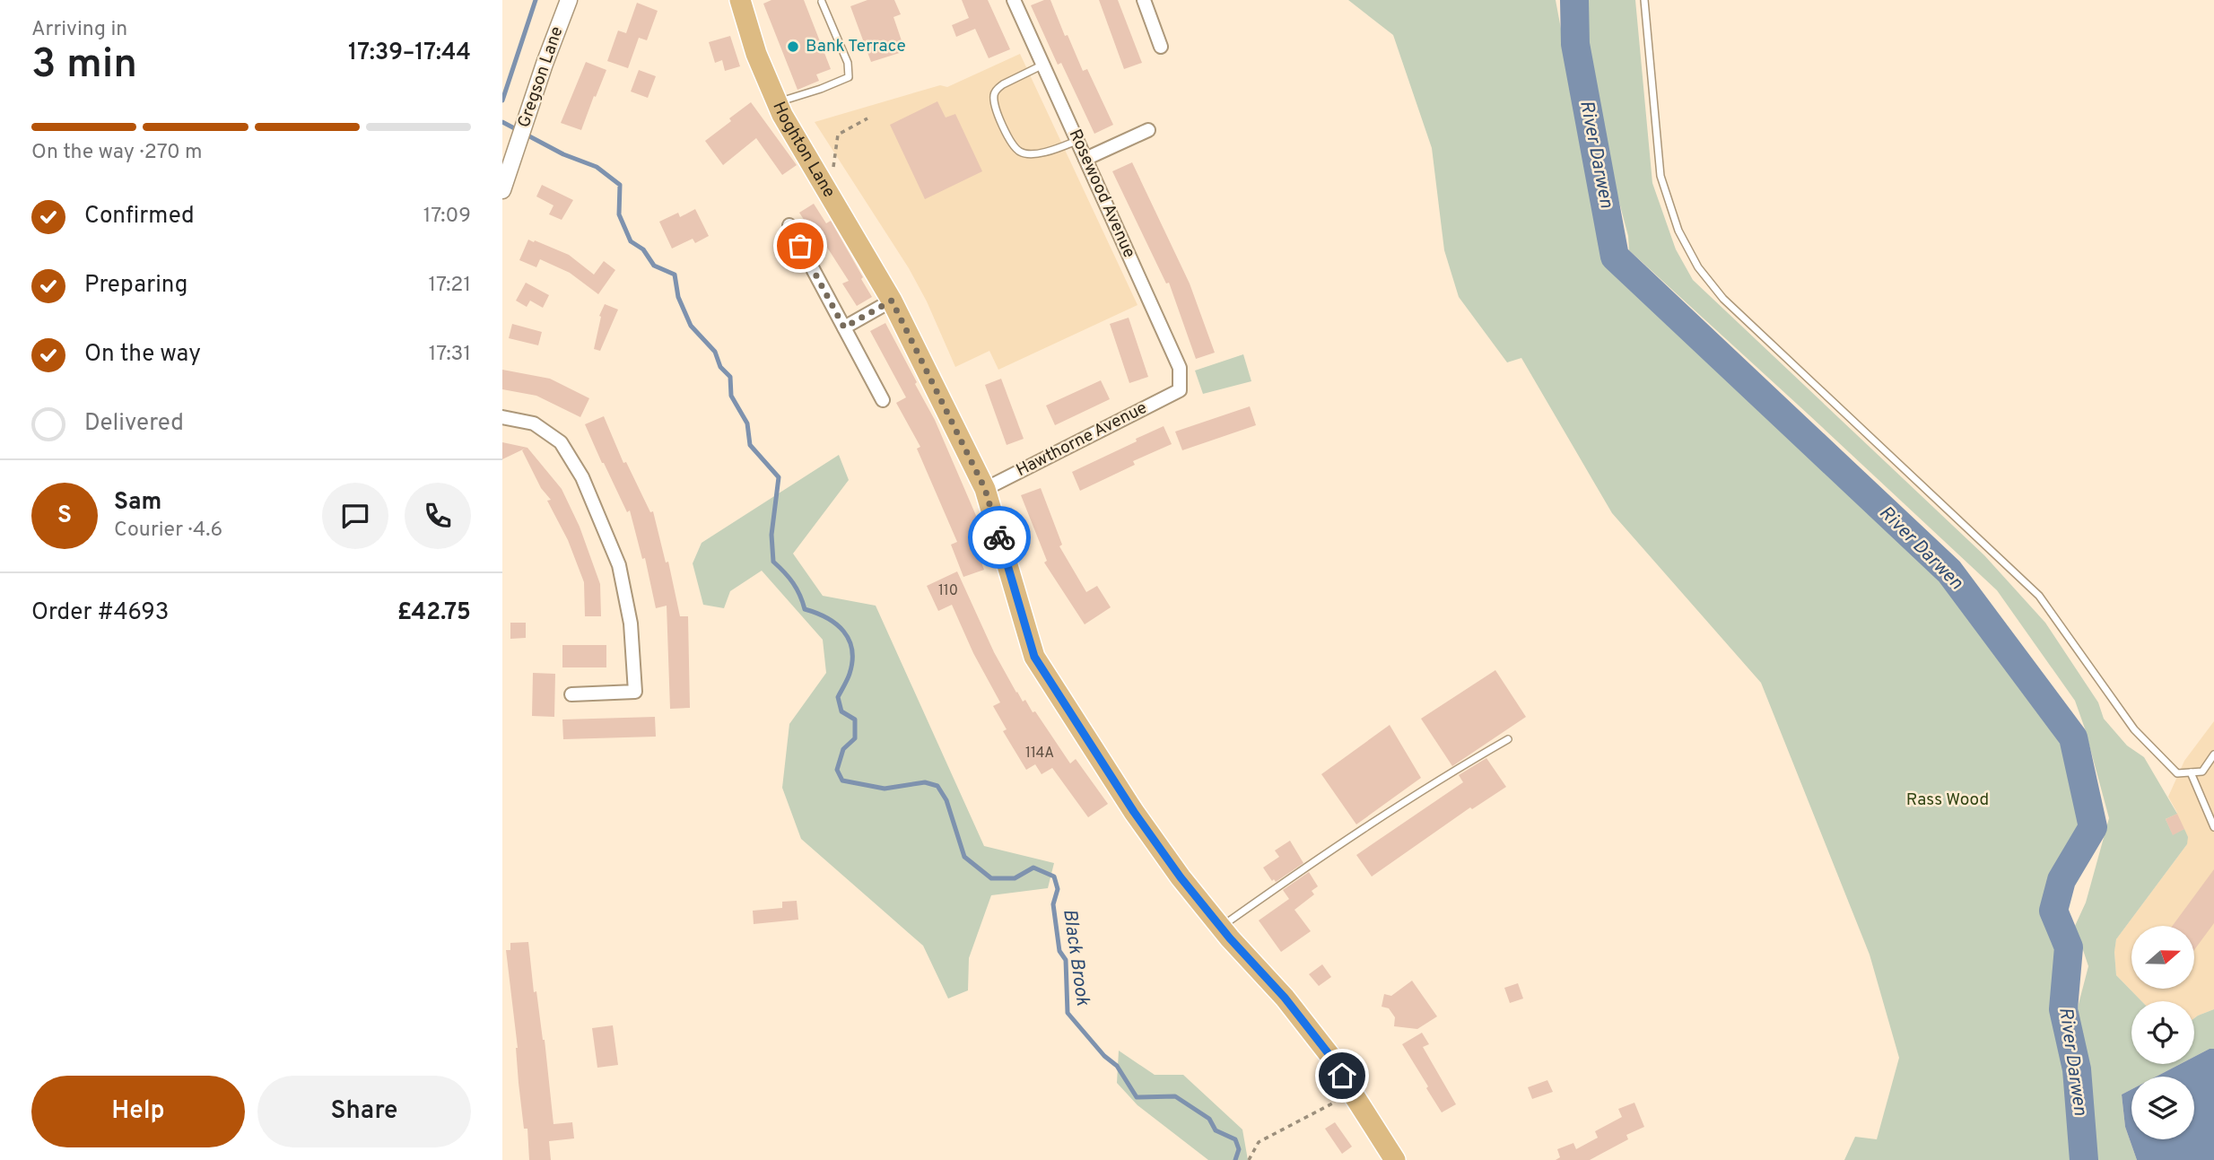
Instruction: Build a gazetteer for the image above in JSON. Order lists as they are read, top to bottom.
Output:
{
  "streets": {
    "main road": ["Hoghton Lane"],
    "street": ["Gregson Lane", "Rosewood Avenue", "Hawthorne Avenue"]
  },
  "crossings": [
    ["Hoghton Lane", "Hawthorne Avenue"],
    ["Rosewood Avenue", "Hawthorne Avenue"]
  ],
  "water": ["River Darwen", "Black Brook"],
  "parks": ["Rass Wood"],
  "places": ["Bank Terrace"],
  "house_numbers": ["110", "114A"],
  "north": "right",
  "page": {
    "heading": ["3 min", "Arriving in", "17:39–17:44"],
    "panel": [
      "Sam",
      "Courier · 4.6",
      "Order #4693",
      "£42.75"
    ],
    "bar": "On the way · 270 m",
    "list": [
      ["Confirmed", "17:09"],
      ["Preparing", "17:21"],
      ["On the way", "17:31"],
      "Delivered"
    ],
    "round": "S",
    "buttons": ["Help", "Share"]
  }
}
